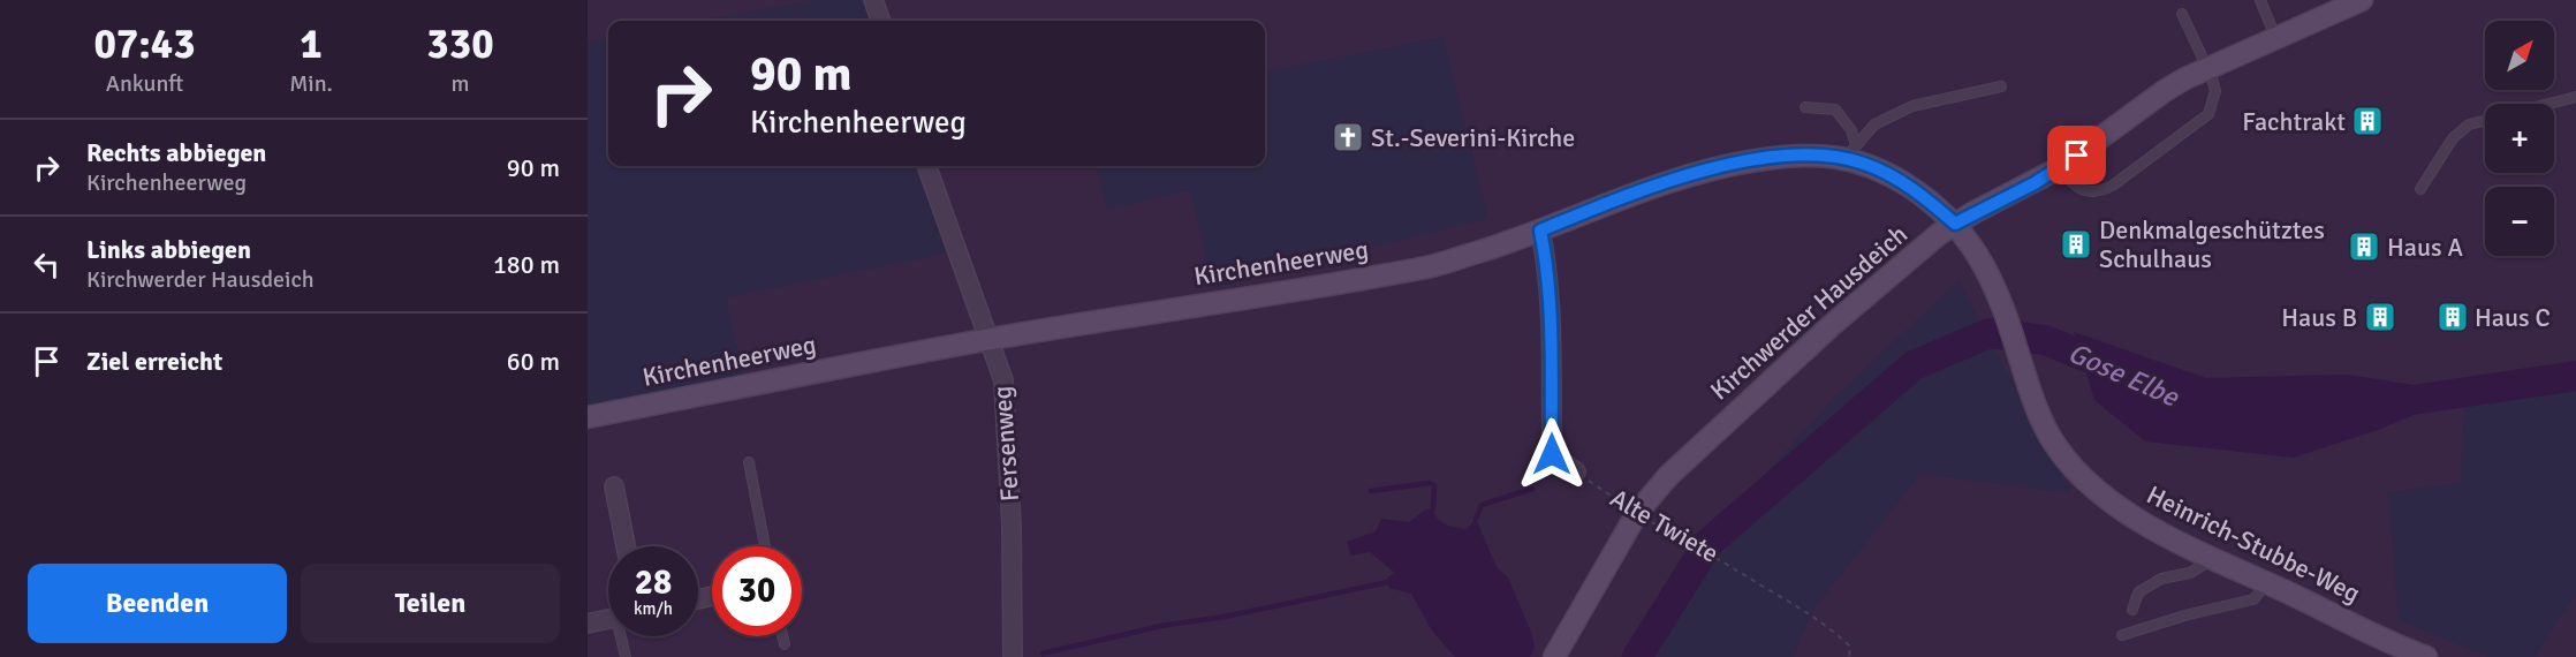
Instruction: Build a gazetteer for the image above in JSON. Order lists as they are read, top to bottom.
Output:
{
  "streets": {
    "main road": ["Kirchenheerweg", "Kirchwerder Hausdeich", "Heinrich-Stubbe-Weg"],
    "street": ["Fersenweg"],
    "path": ["Alte Twiete"]
  },
  "crossings": [
    ["Kirchenheerweg", "Kirchwerder Hausdeich"],
    ["Kirchenheerweg", "Fersenweg"],
    ["Kirchenheerweg", "Heinrich-Stubbe-Weg"],
    ["Kirchwerder Hausdeich", "Alte Twiete"],
    ["Kirchwerder Hausdeich", "Heinrich-Stubbe-Weg"]
  ],
  "water": ["Gose Elbe"],
  "places": {
    "building": [
      "Fachtrakt",
      "Denkmalgeschütztes Schulhaus",
      "Haus A",
      "Haus B",
      "Haus C"
    ],
    "church": ["St.-Severini-Kirche"]
  },
  "north": "top right",
  "page": {
    "eta": [
      "07:43",
      "Ankunft",
      "1",
      "Min.",
      "330",
      "m"
    ],
    "map_buttons": ["+", "−"],
    "turn": ["90 m", "Kirchenheerweg"],
    "list": [
      {
        "name": "Rechts abbiegen",
        "note": "Kirchenheerweg",
        "value": "90 m"
      },
      {
        "name": "Links abbiegen",
        "note": "Kirchwerder Hausdeich",
        "value": "180 m"
      },
      {
        "name": "Ziel erreicht",
        "value": "60 m"
      }
    ],
    "speed": "28 km/h",
    "limit": "30",
    "buttons": ["Beenden", "Teilen"]
  }
}
